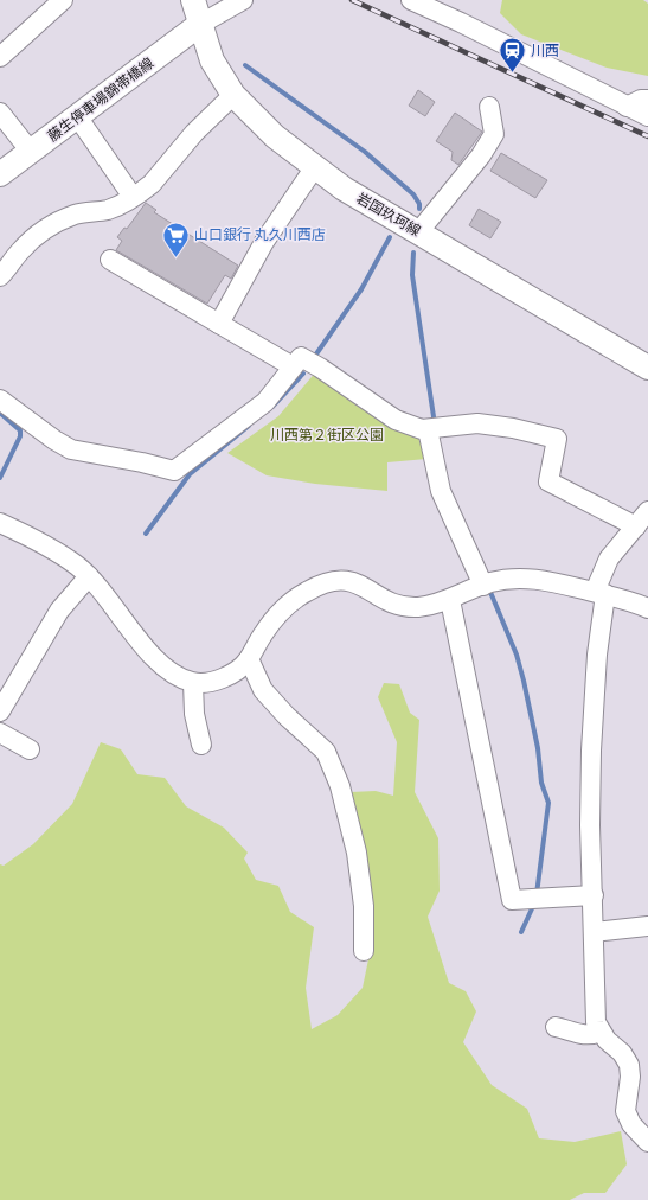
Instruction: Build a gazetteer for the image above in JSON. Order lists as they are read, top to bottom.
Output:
{
  "streets": {
    "main road": ["藤生停車場錦帯橋線", "岩国玖珂線"]
  },
  "crossings": [
    ["藤生停車場錦帯橋線", "岩国玖珂線"]
  ],
  "parks": ["川西第２街区公園"],
  "places": {
    "station": ["川西"],
    "supermarket": ["山口銀行 丸久川西店"]
  }
}
